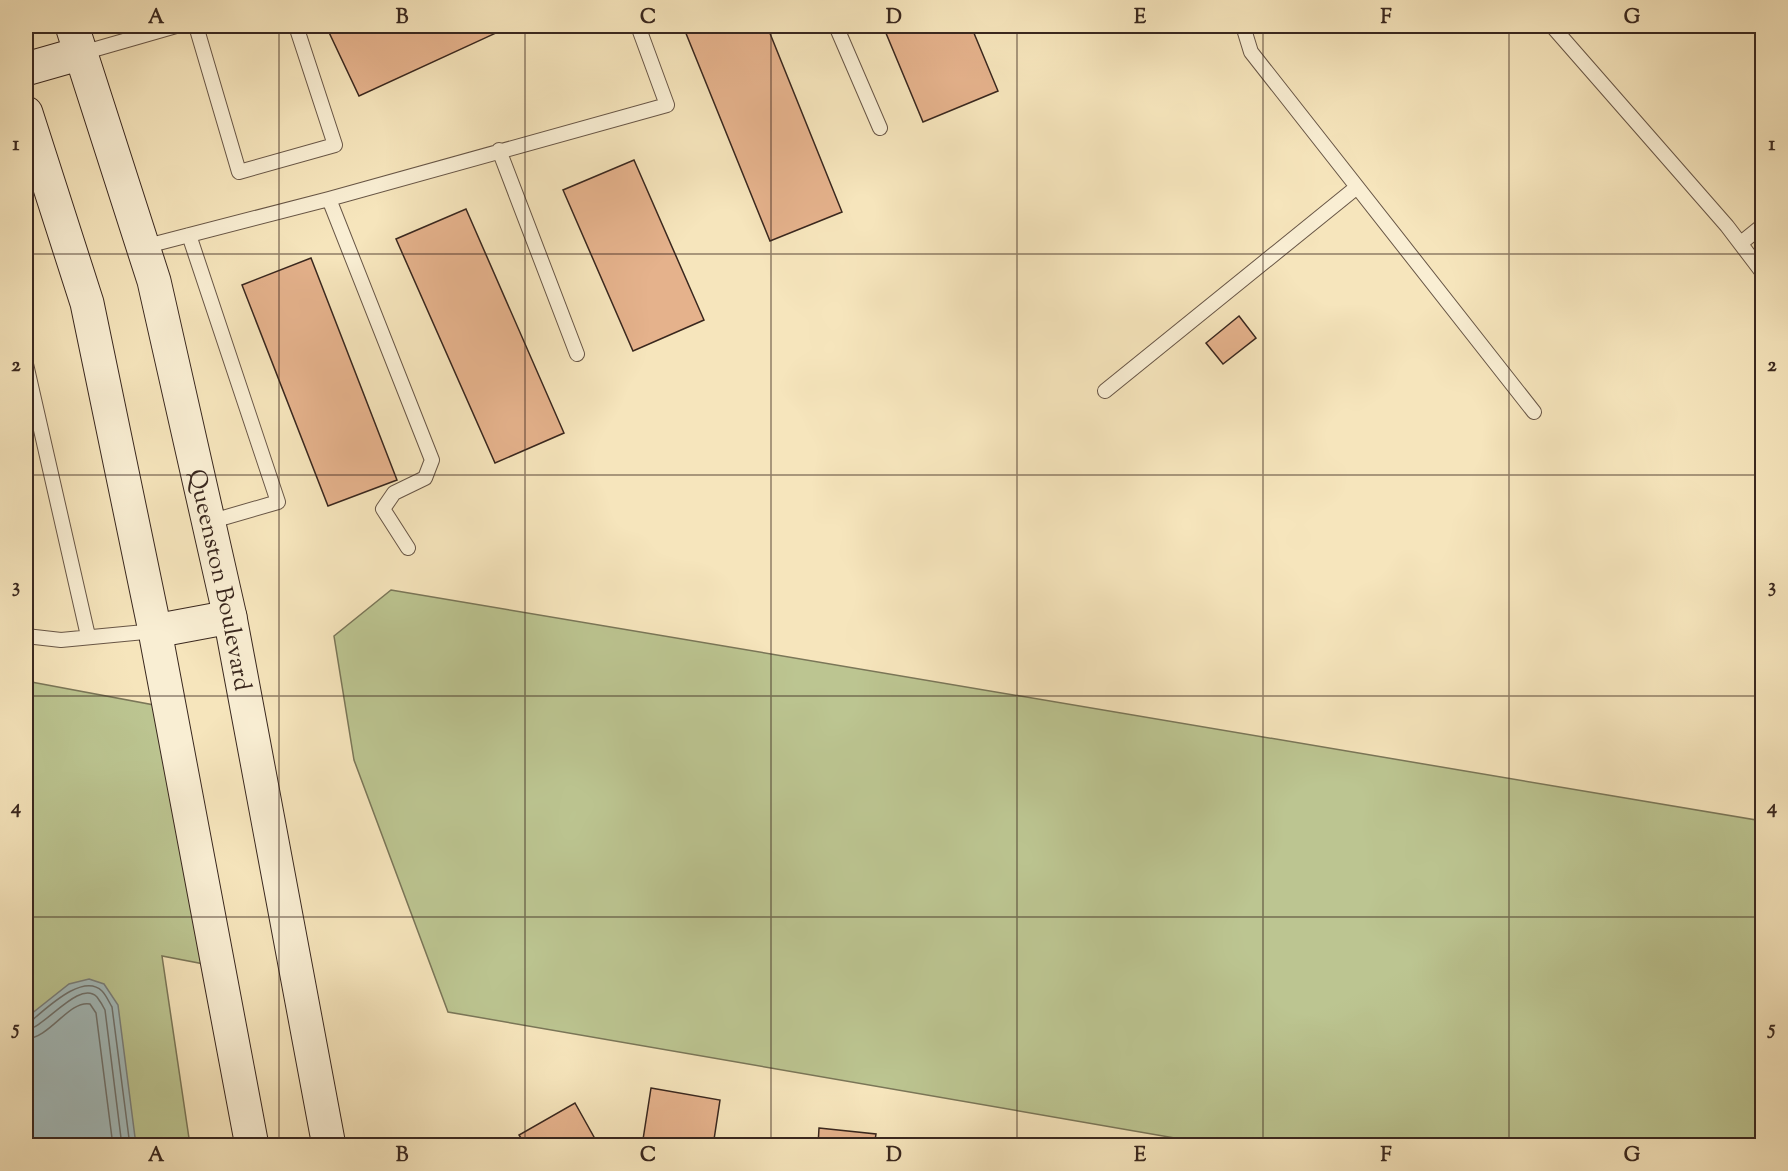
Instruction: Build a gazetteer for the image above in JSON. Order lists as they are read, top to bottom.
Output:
{
  "streets": {
    "main road": ["Queenston Boulevard"]
  },
  "grid": {
    "columns": [
      "A",
      "B",
      "C",
      "D",
      "E",
      "F",
      "G"
    ],
    "rows": [
      "1",
      "2",
      "3",
      "4",
      "5"
    ]
  }
}
